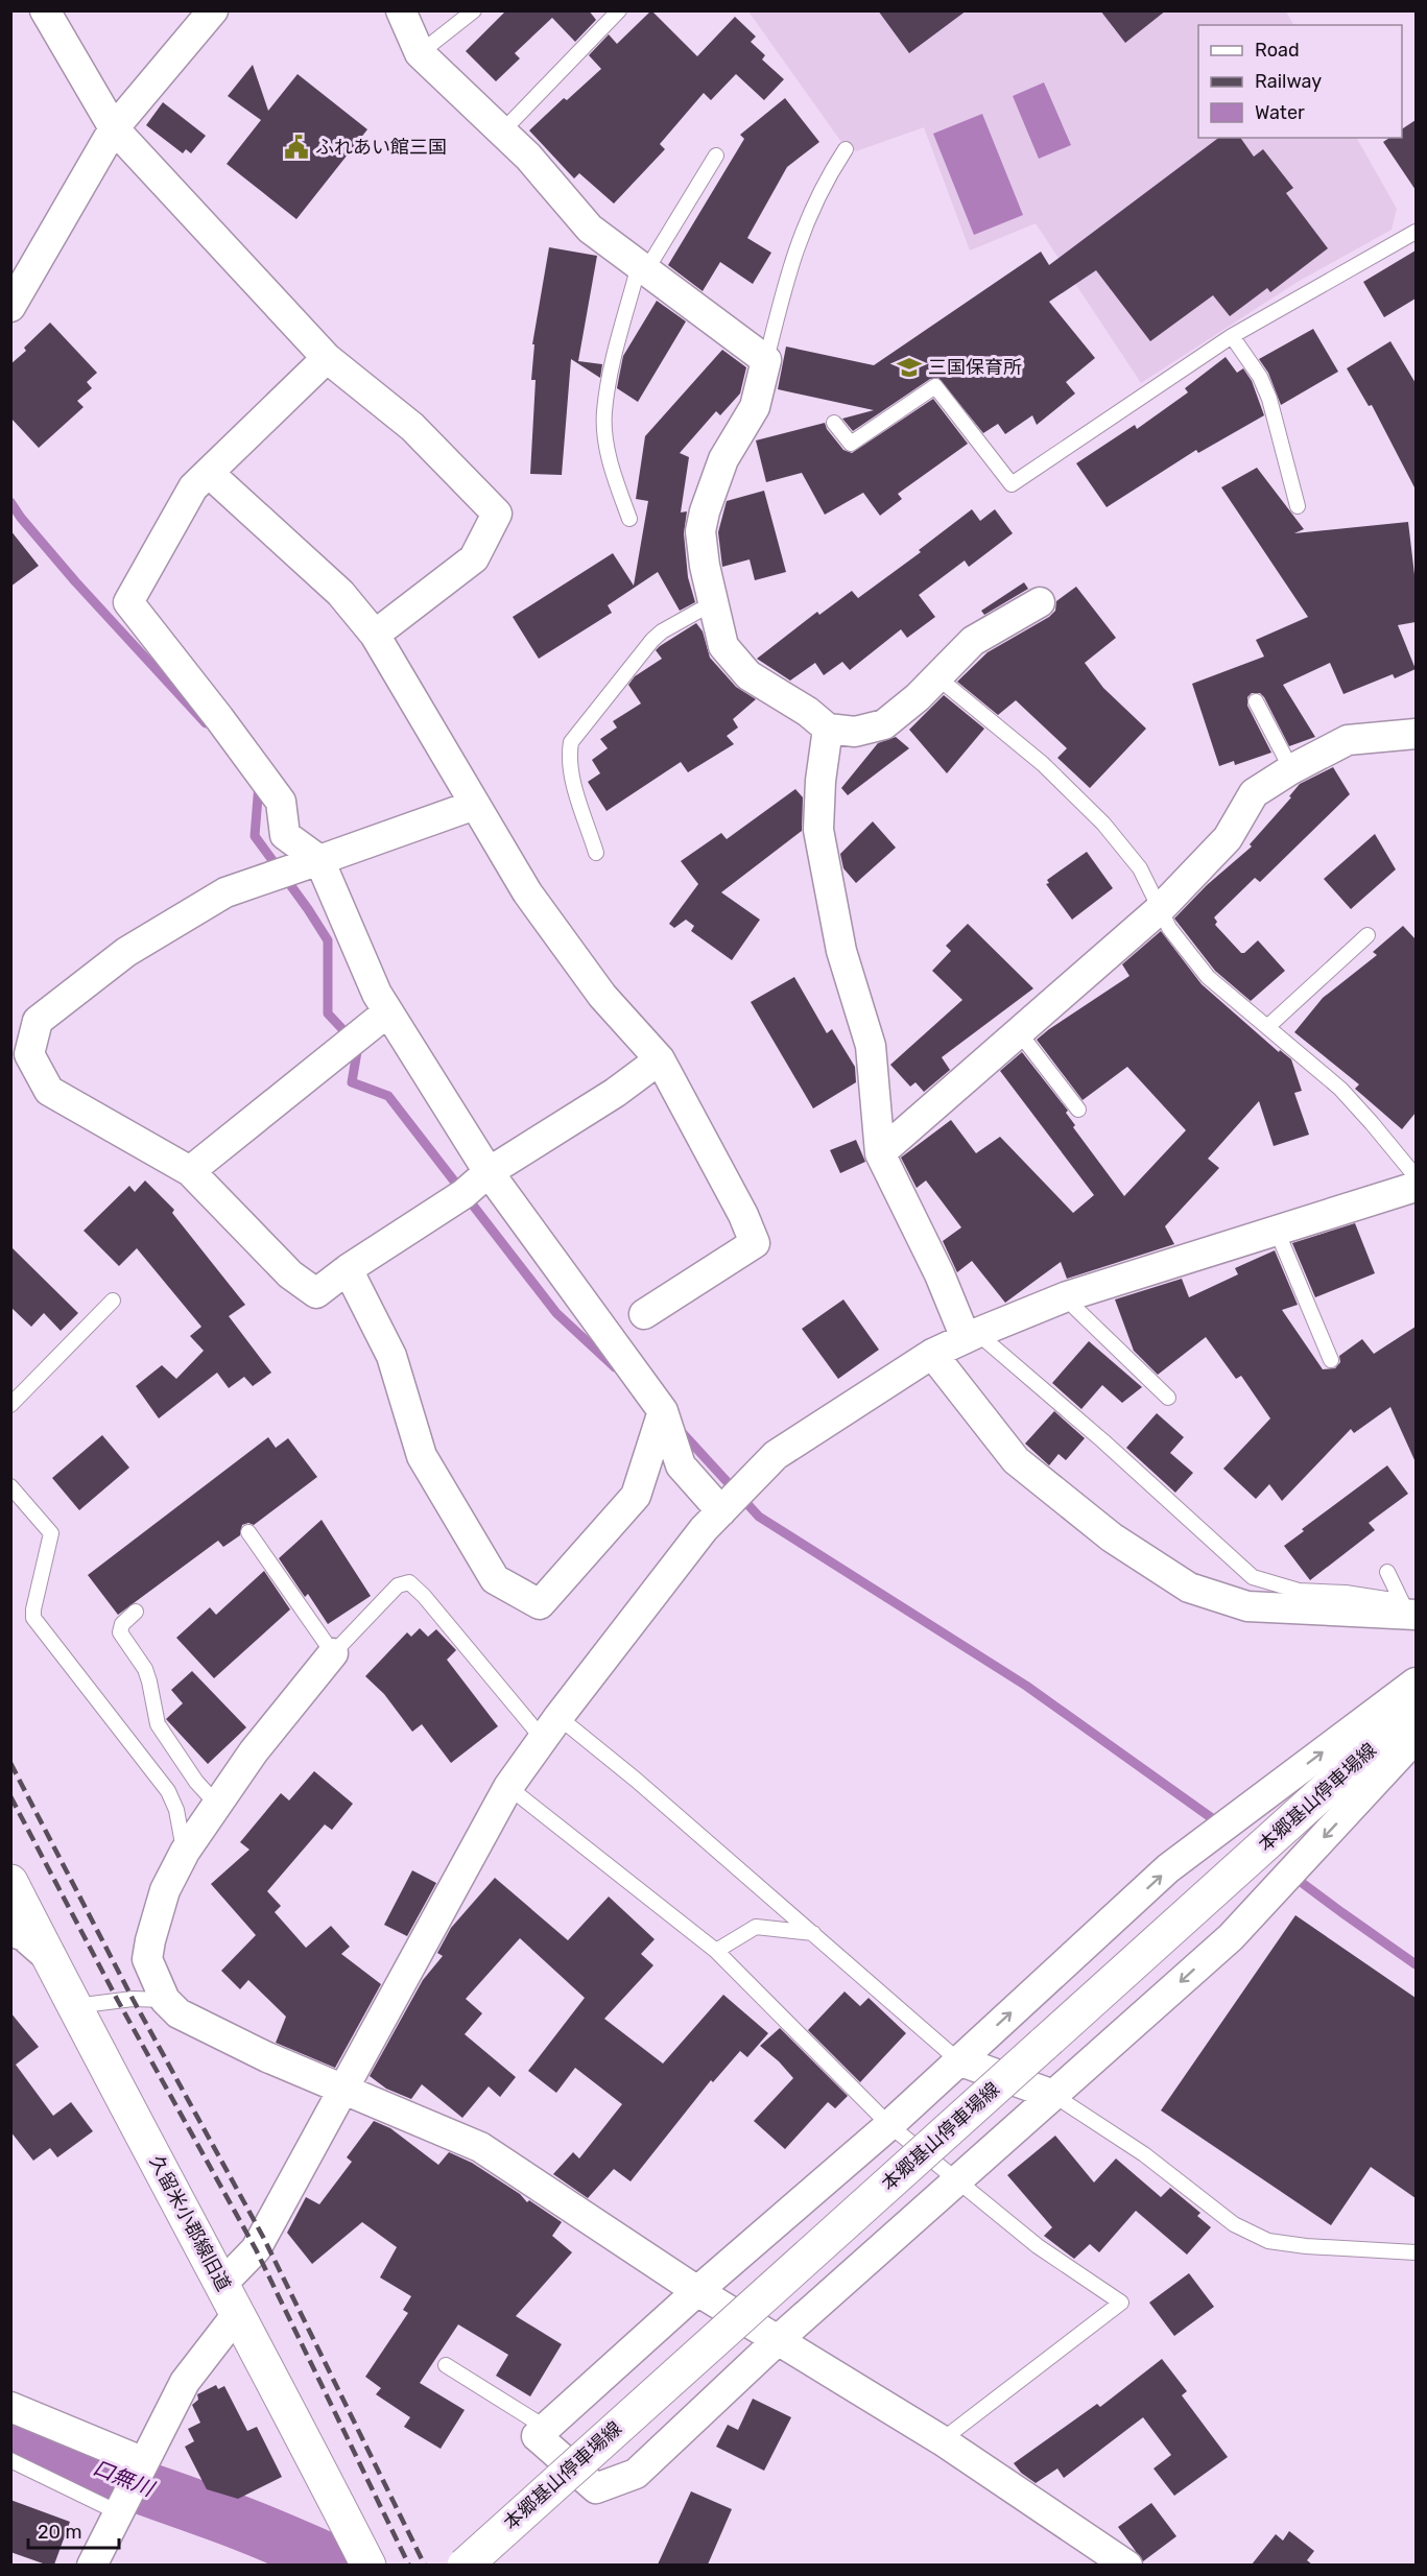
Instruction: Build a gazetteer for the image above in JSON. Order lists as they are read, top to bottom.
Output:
{
  "streets": {
    "main road": ["本郷基山停車場線", "久留米小郡線旧道"]
  },
  "water": ["口無川"],
  "places": {
    "public building": ["ふれあい館三国"],
    "school or university": ["三国保育所"]
  },
  "legend": ["Road", "Railway", "Water"],
  "scale_bar": "20 m"
}
